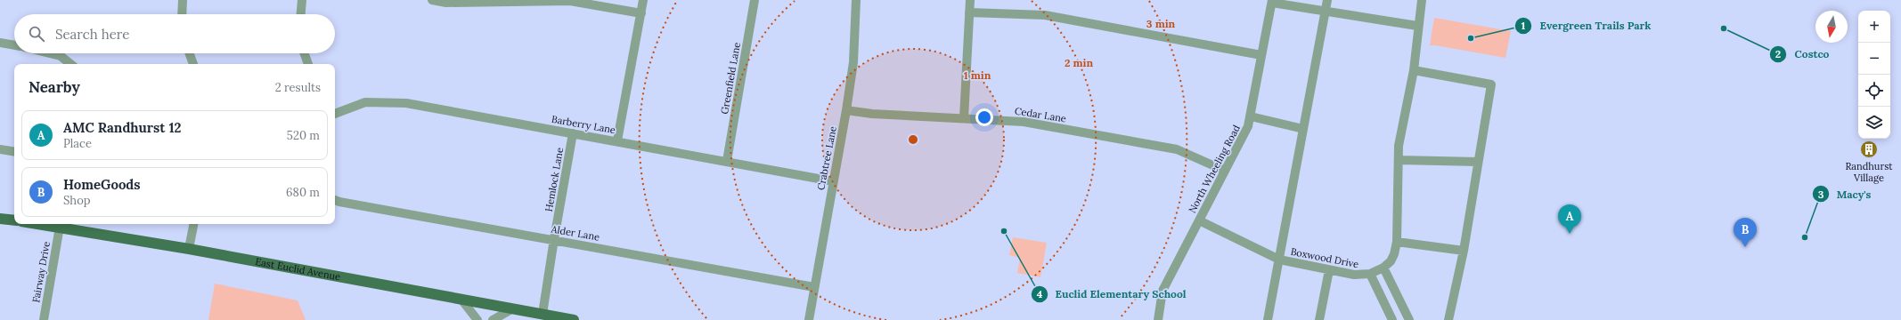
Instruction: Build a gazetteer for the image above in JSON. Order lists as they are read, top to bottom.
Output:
{
  "streets": {
    "main road": ["East Euclid Avenue"],
    "street": [
      "Greenfield Lane",
      "Cedar Lane",
      "Barberry Lane",
      "Crabtree Lane",
      "North Wheeling Road",
      "Hemlock Lane",
      "Alder Lane",
      "Boxwood Drive",
      "Fairway Drive"
    ]
  },
  "crossings": [
    ["Greenfield Lane", "Barberry Lane"],
    ["Cedar Lane", "Crabtree Lane"],
    ["Cedar Lane", "North Wheeling Road"],
    ["Barberry Lane", "Crabtree Lane"],
    ["Barberry Lane", "Hemlock Lane"],
    ["Crabtree Lane", "Alder Lane"],
    ["North Wheeling Road", "Boxwood Drive"],
    ["Hemlock Lane", "Alder Lane"],
    ["Hemlock Lane", "East Euclid Avenue"],
    ["East Euclid Avenue", "Fairway Drive"]
  ],
  "places": {
    "other": [
      "Costco",
      "Evergreen Trails Park",
      "Euclid Elementary School",
      "Macy's"
    ],
    "building": ["Randhurst Village"]
  },
  "north": "bottom",
  "page": {
    "map_buttons": ["+", "−"],
    "search": "Search here",
    "heading": ["Nearby", "2 results"],
    "list": [
      {
        "mark": "A",
        "name": "AMC Randhurst 12",
        "note": "Place",
        "value": "520 m"
      },
      {
        "mark": "B",
        "name": "HomeGoods",
        "note": "Shop",
        "value": "680 m"
      }
    ],
    "pins": ["A", "B"]
  },
  "rings": ["3 min", "2 min", "1 min"]
}
